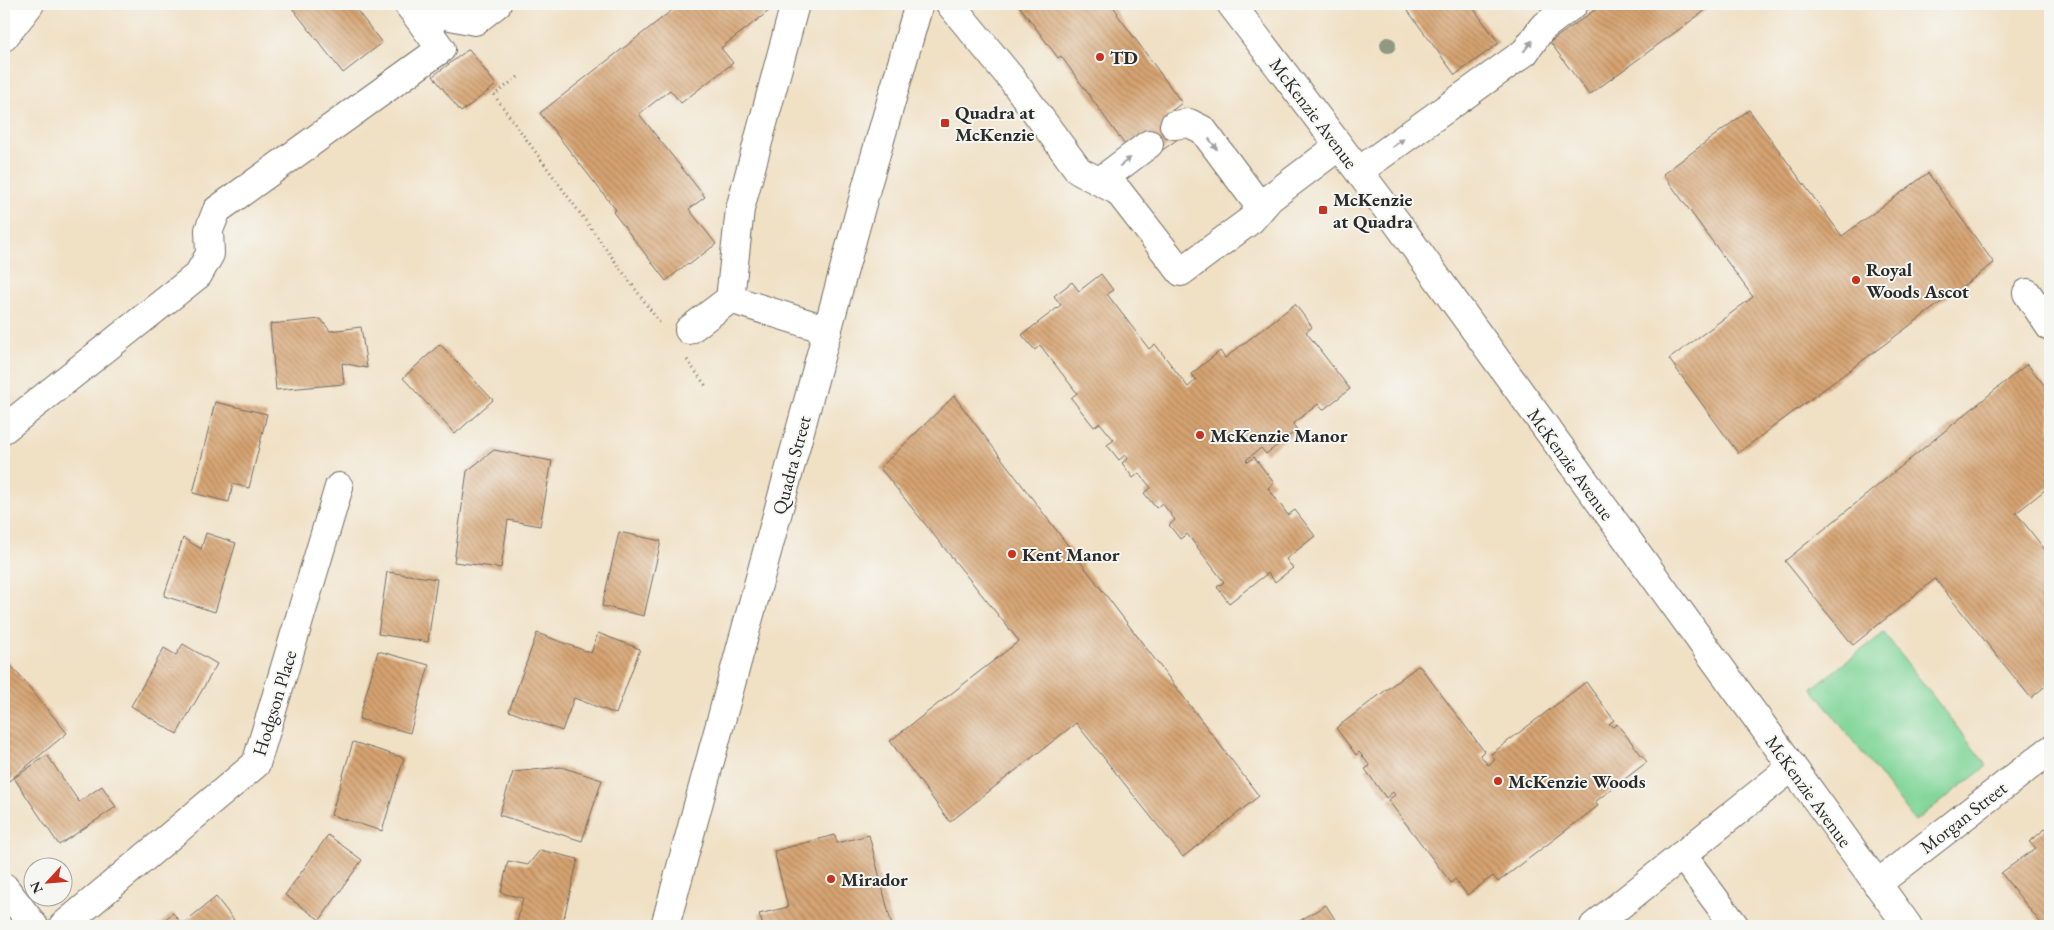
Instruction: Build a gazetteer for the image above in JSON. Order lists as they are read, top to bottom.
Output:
{
  "streets": {
    "main road": [
      "McKenzie Avenue",
      "Quadra Street",
      "Hodgson Place",
      "Morgan Street"
    ]
  },
  "crossings": [
    ["McKenzie Avenue", "Morgan Street"]
  ],
  "places": {
    "other": [
      "TD",
      "Royal Woods Ascot",
      "McKenzie Manor",
      "Kent Manor",
      "McKenzie Woods",
      "Mirador"
    ],
    "transit": ["Quadra at McKenzie", "McKenzie at Quadra"]
  },
  "north": "bottom left"
}
